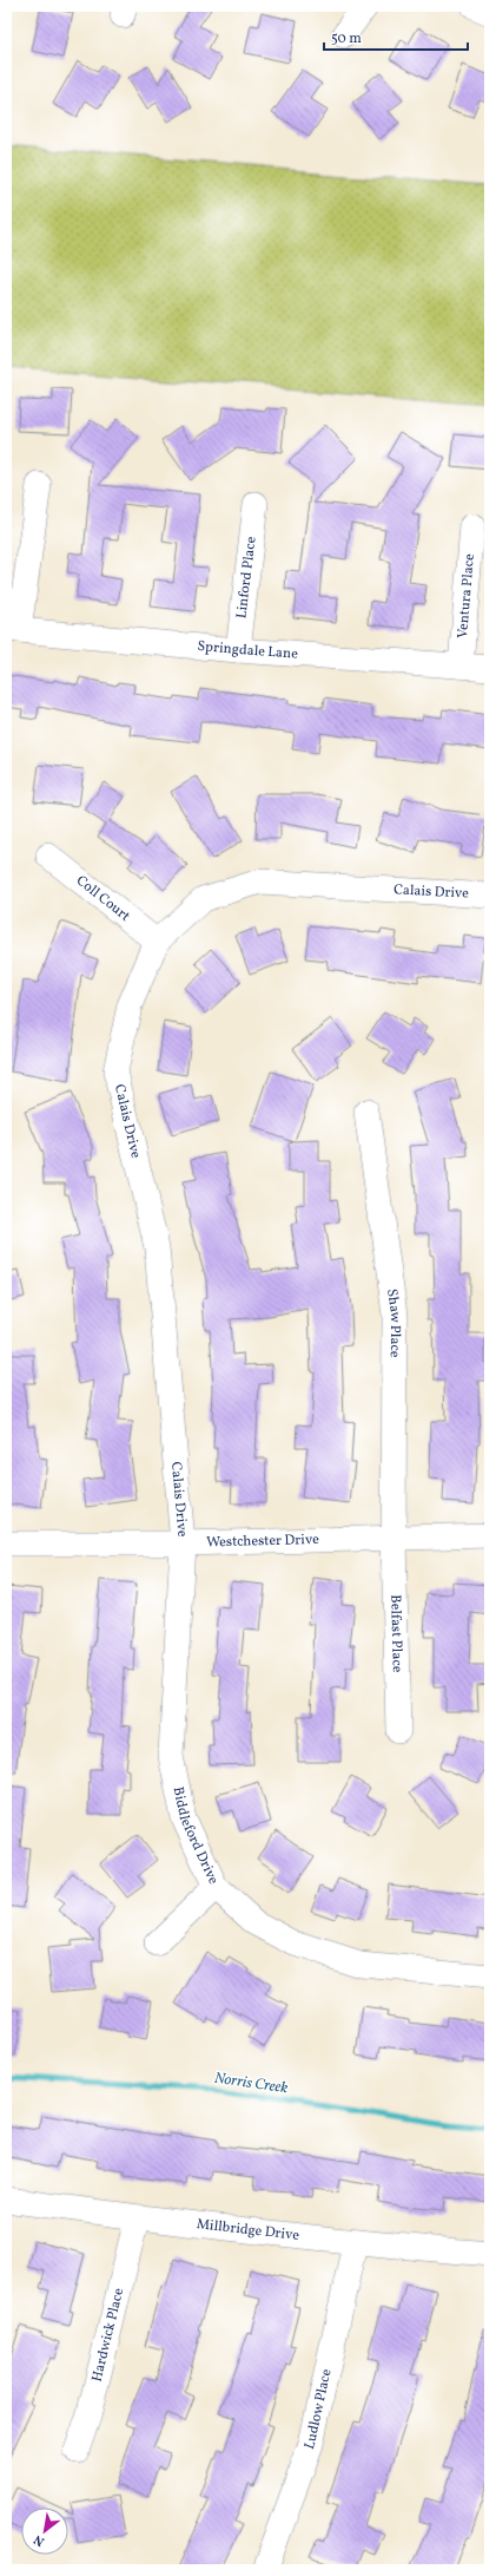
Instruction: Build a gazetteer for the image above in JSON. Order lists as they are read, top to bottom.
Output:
{
  "streets": {
    "street": [
      "Linford Place",
      "Ventura Place",
      "Springdale Lane",
      "Calais Drive",
      "Coll Court",
      "Shaw Place",
      "Westchester Drive",
      "Belfast Place",
      "Biddleford Drive",
      "Millbridge Drive",
      "Hardwick Place",
      "Ludlow Place"
    ]
  },
  "crossings": [
    ["Linford Place", "Springdale Lane"],
    ["Ventura Place", "Springdale Lane"],
    ["Calais Drive", "Coll Court"],
    ["Calais Drive", "Westchester Drive"],
    ["Calais Drive", "Biddleford Drive"],
    ["Shaw Place", "Westchester Drive"],
    ["Shaw Place", "Belfast Place"],
    ["Westchester Drive", "Belfast Place"],
    ["Westchester Drive", "Biddleford Drive"],
    ["Millbridge Drive", "Hardwick Place"],
    ["Millbridge Drive", "Ludlow Place"]
  ],
  "water": ["Norris Creek"],
  "scale_bar": "50 m",
  "north": "bottom left"
}
